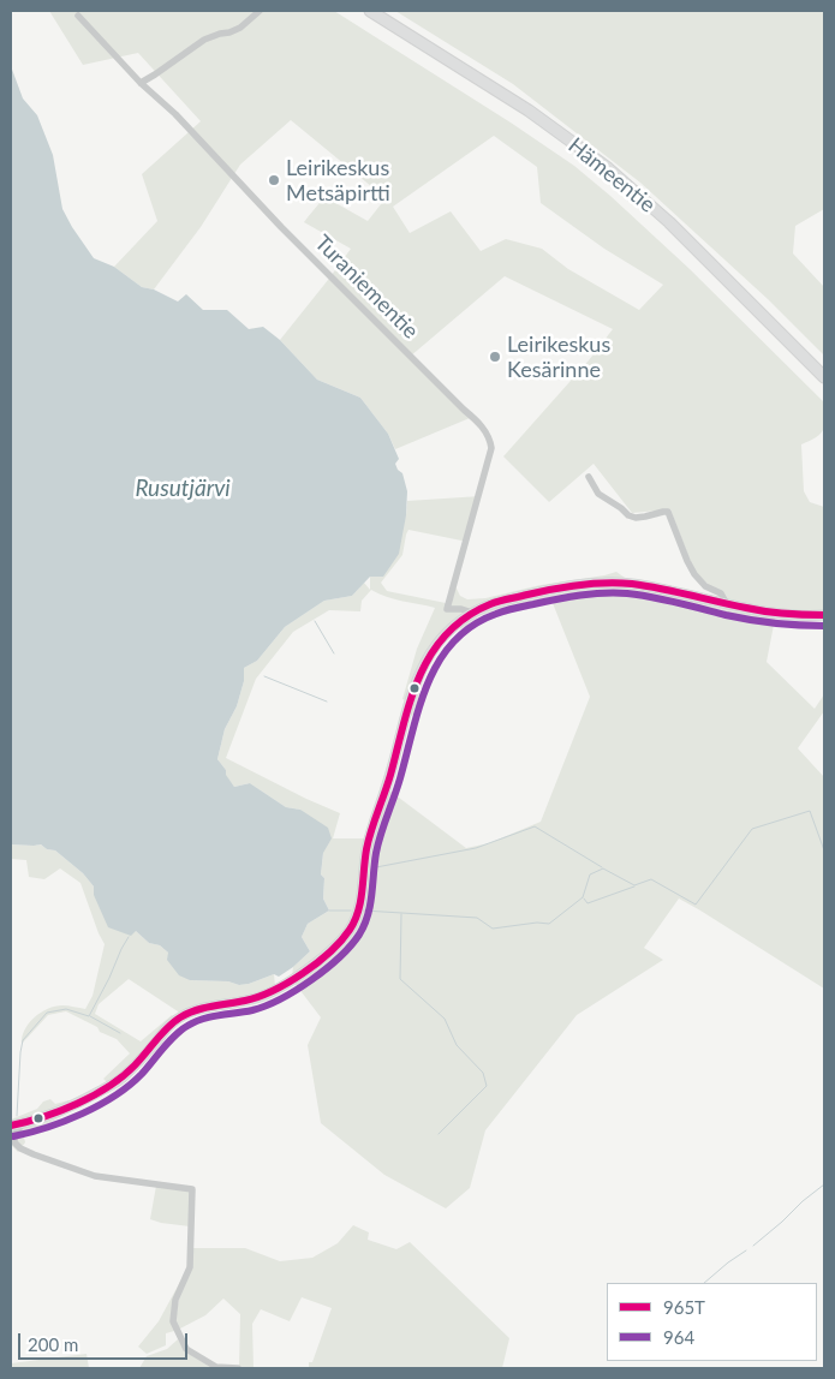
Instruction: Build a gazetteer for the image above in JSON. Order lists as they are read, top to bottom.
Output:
{
  "streets": {
    "main road": ["Hämeentie"],
    "street": ["Turaniementie"]
  },
  "water": ["Rusutjärvi"],
  "places": ["Leirikeskus Metsäpirtti", "Leirikeskus Kesärinne"],
  "lines": ["transit line 965T", "transit line 964"],
  "legend": ["965T", "964"],
  "scale_bar": "200 m"
}
